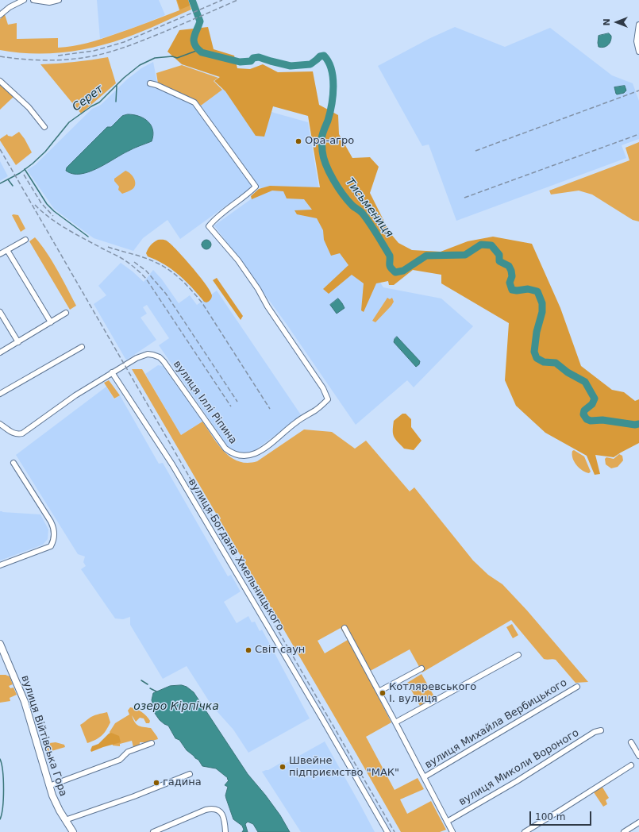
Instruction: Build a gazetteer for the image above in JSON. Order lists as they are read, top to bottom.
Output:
{
  "streets": {
    "street": [
      "вулиця Іллі Ріпина",
      "вулиця Богдана Хмельницького",
      "вулиця Михайла Вербицького",
      "вулиця Війтівська Гора",
      "вулиця Миколи Вороного"
    ]
  },
  "crossings": [
    ["вулиця Іллі Ріпина", "вулиця Богдана Хмельницького"]
  ],
  "water": ["Серет", "Тисьмениця", "озеро Кірпічка"],
  "places": [
    "Ора-агро",
    "Світ саун",
    "Котляревського І. вулиця",
    "Швейне підприємство \"МАК\"",
    "гадина"
  ],
  "scale_bar": "100 m",
  "north": "left"
}
